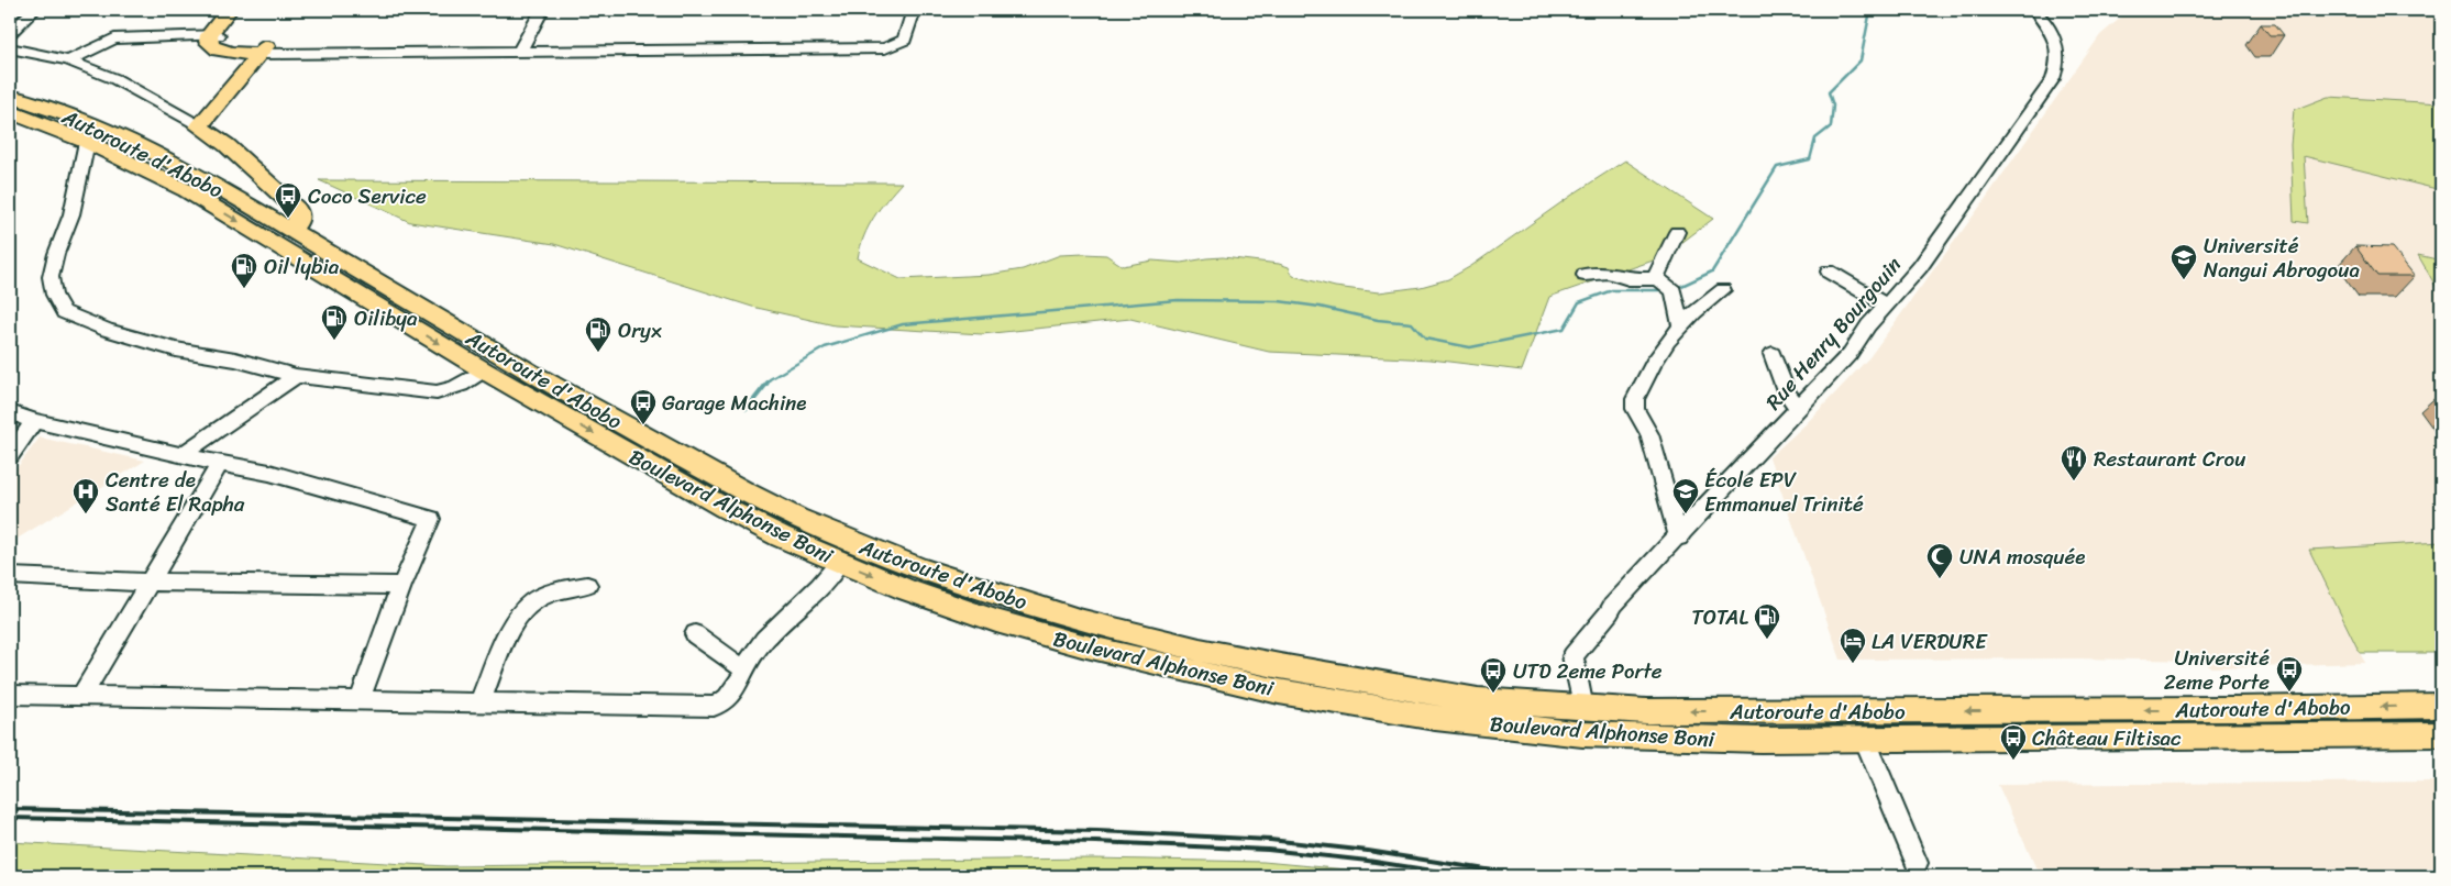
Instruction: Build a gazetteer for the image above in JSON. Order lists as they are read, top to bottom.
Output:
{
  "streets": {
    "main road": ["Autoroute d'Abobo", "Boulevard Alphonse Boni"],
    "street": ["Rue Henry Bourgouin"]
  },
  "crossings": [
    ["Autoroute d'Abobo", "Rue Henry Bourgouin"]
  ],
  "one_way": ["Boulevard Alphonse Boni"],
  "places": {
    "bus stop": [
      "Coco Service",
      "Garage Machine",
      "Université 2eme Porte",
      "UTD 2eme Porte",
      "Château Filtisac"
    ],
    "school or university": ["Université Nangui Abrogoua", "École EPV Emmanuel Trinité"],
    "fuel station": [
      "Oil lybia",
      "Oilibya",
      "Oryx",
      "TOTAL"
    ],
    "restaurant": ["Restaurant Crou"],
    "hospital": ["Centre de Santé El Rapha"],
    "mosque": ["UNA mosquée"],
    "hotel": ["LA VERDURE"]
  }
}
